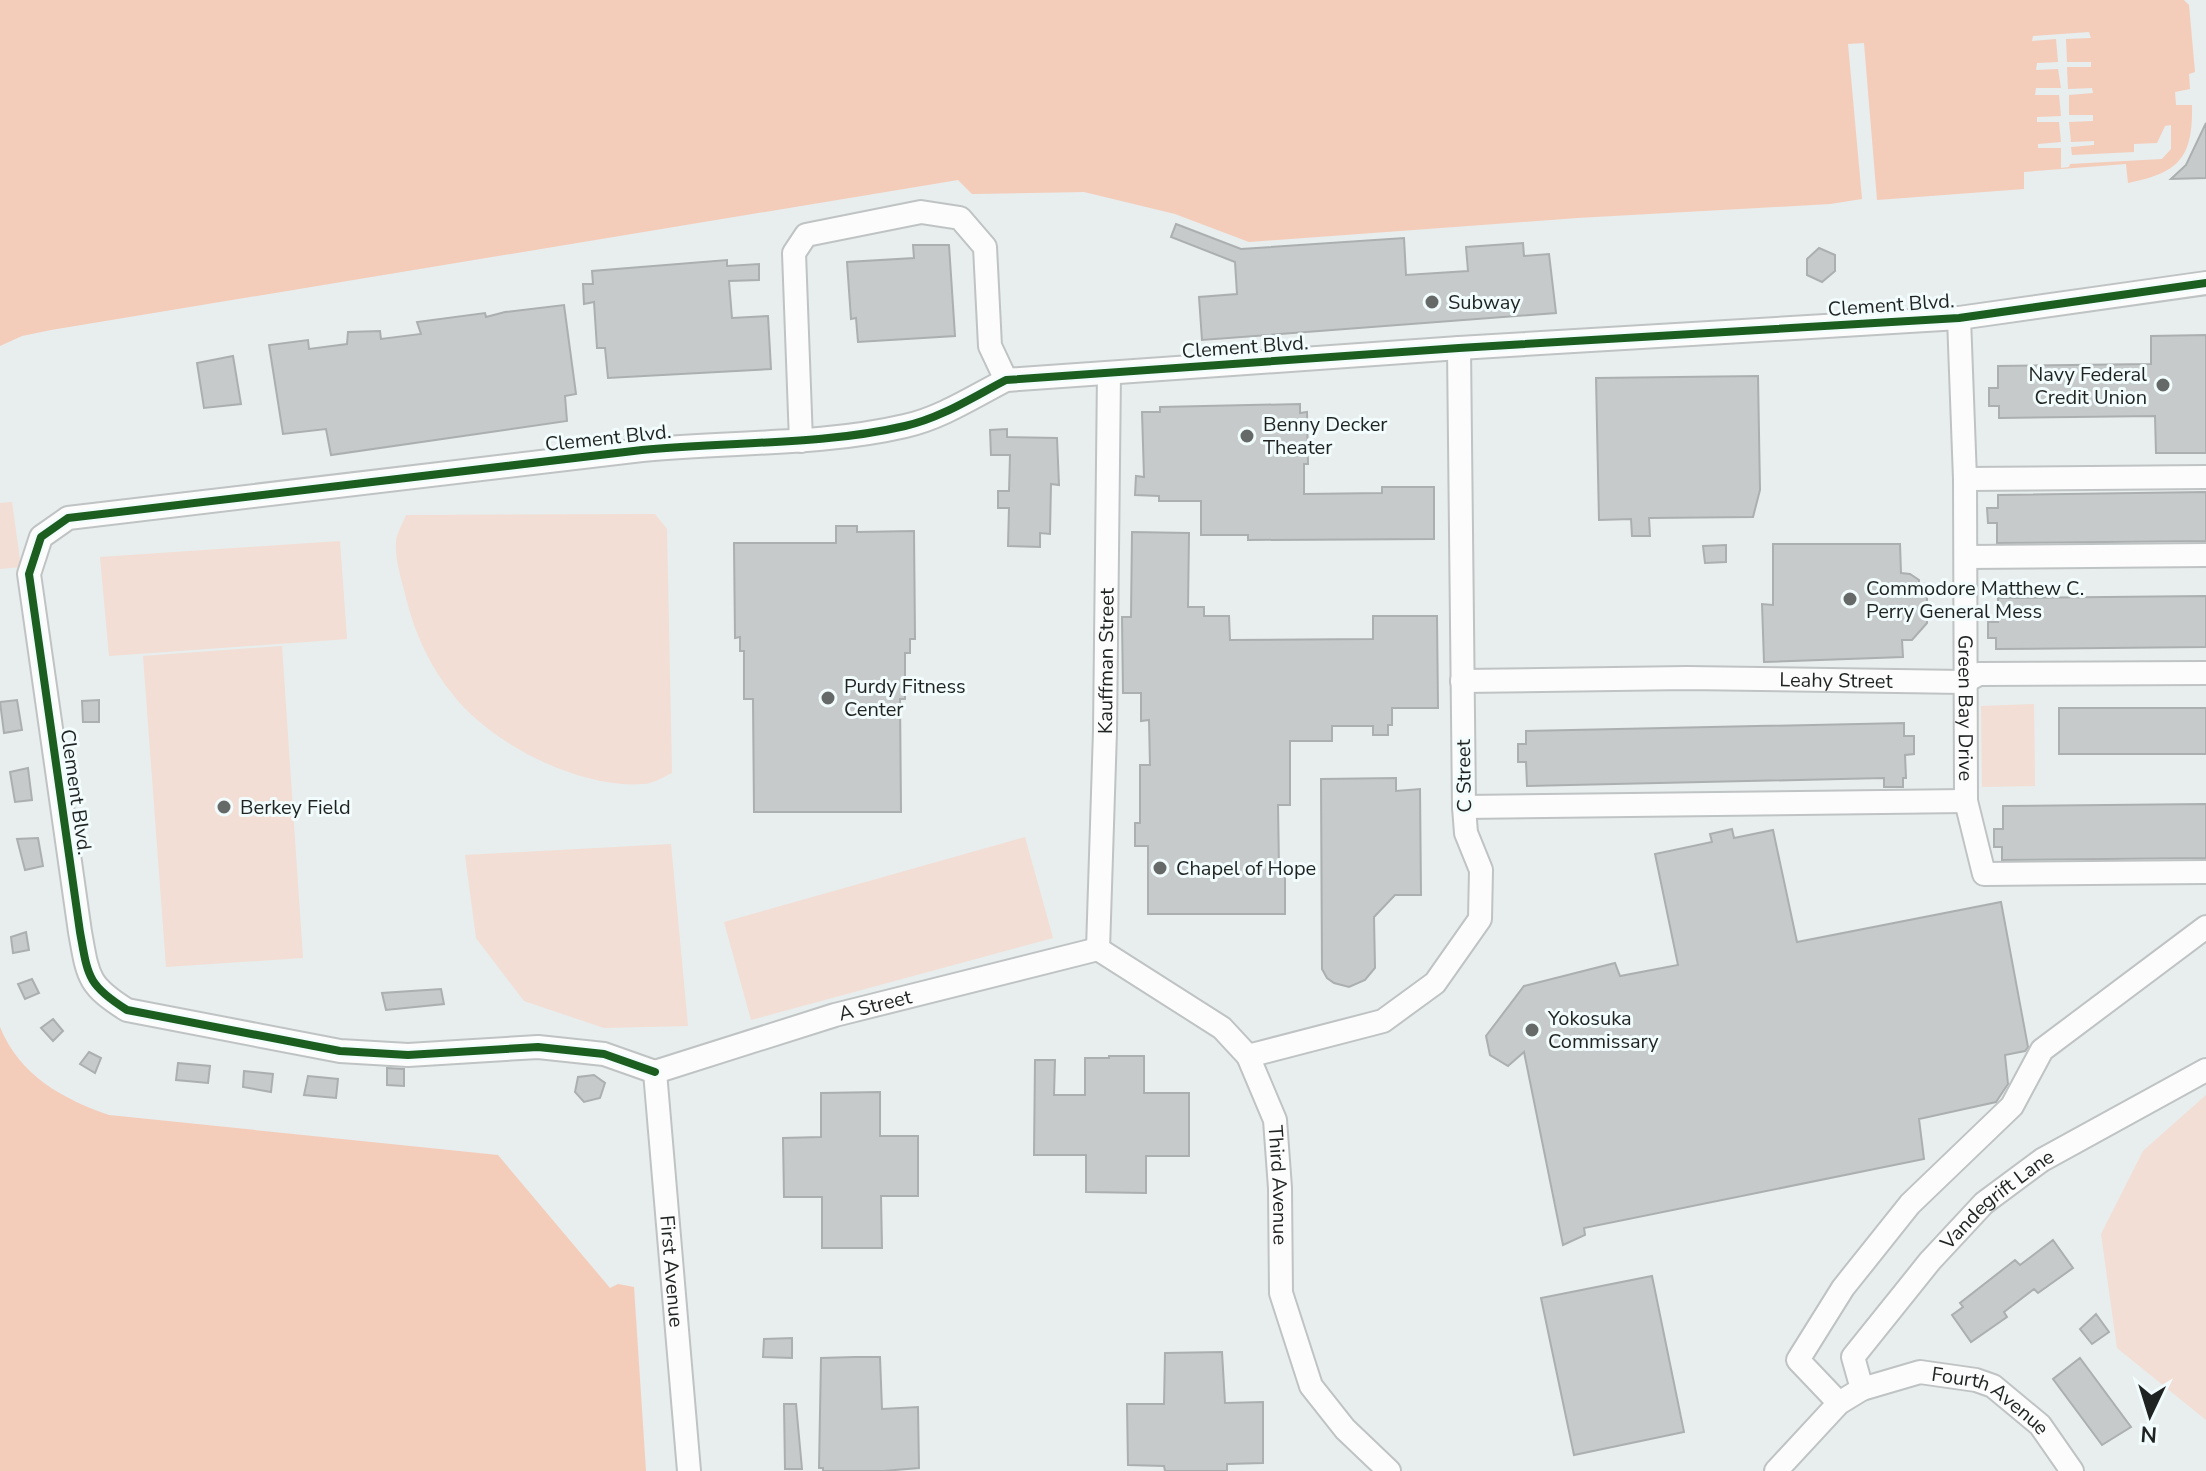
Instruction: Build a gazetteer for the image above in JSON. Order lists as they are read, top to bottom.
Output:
{
  "streets": {
    "street": [
      "Clement Blvd.",
      "Kauffman Street",
      "Leahy Street",
      "Green Bay Drive",
      "C Street",
      "A Street",
      "Third Avenue",
      "Vandegrift Lane",
      "First Avenue",
      "Fourth Avenue"
    ]
  },
  "crossings": [
    ["Clement Blvd.", "Kauffman Street"],
    ["Clement Blvd.", "Green Bay Drive"],
    ["Clement Blvd.", "C Street"],
    ["Clement Blvd.", "A Street"],
    ["Clement Blvd.", "First Avenue"],
    ["Kauffman Street", "A Street"],
    ["Kauffman Street", "Third Avenue"],
    ["Leahy Street", "Green Bay Drive"],
    ["Leahy Street", "C Street"],
    ["C Street", "Third Avenue"],
    ["A Street", "Third Avenue"],
    ["A Street", "First Avenue"],
    ["Vandegrift Lane", "Fourth Avenue"]
  ],
  "places": [
    "Subway",
    "Navy Federal Credit Union",
    "Benny Decker Theater",
    "Commodore Matthew C. Perry General Mess",
    "Purdy Fitness Center",
    "Berkey Field",
    "Chapel of Hope",
    "Yokosuka Commissary"
  ],
  "north": "bottom"
}
